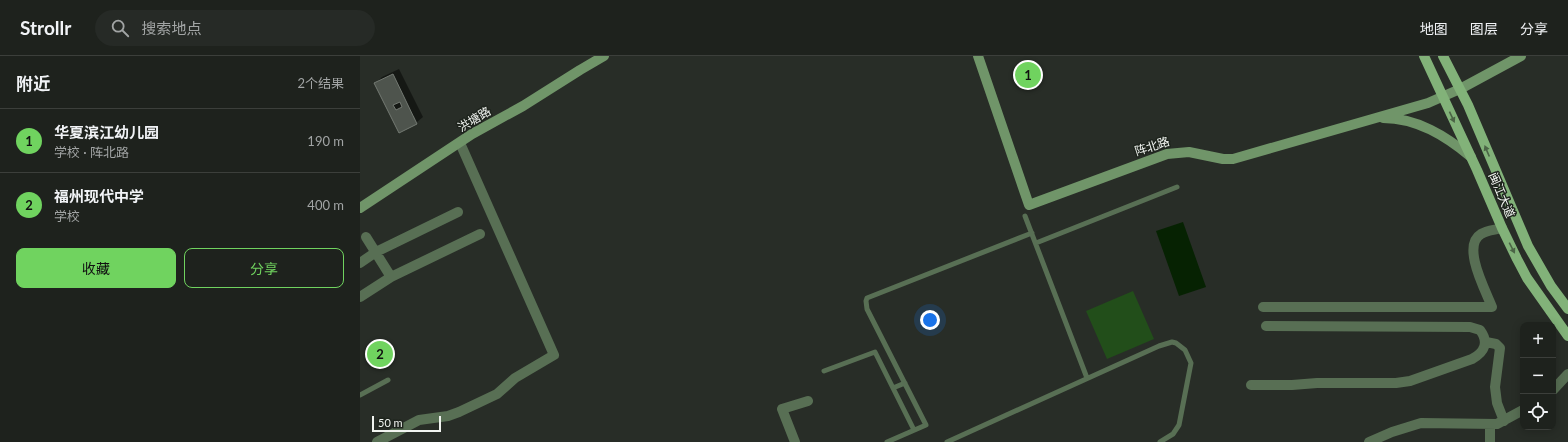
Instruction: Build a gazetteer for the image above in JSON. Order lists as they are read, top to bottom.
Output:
{
  "streets": {
    "main road": ["闽江大道"],
    "street": ["洪塘路", "阵北路"]
  },
  "crossings": [
    ["阵北路", "闽江大道"]
  ],
  "scale_bar": "50 m",
  "page": {
    "header": "Strollr",
    "search": "搜索地点",
    "nav": ["地图", "图层", "分享"],
    "heading": ["附近", "2个结果"],
    "pins": ["1", "2"],
    "list": [
      {
        "mark": "1",
        "name": "华夏滨江幼儿园",
        "note": "学校 · 阵北路",
        "value": "190 m"
      },
      {
        "mark": "2",
        "name": "福州现代中学",
        "note": "学校",
        "value": "400 m"
      }
    ],
    "buttons": ["收藏", "分享"],
    "map_buttons": ["+", "−"],
    "scale": "50 m"
  }
}
